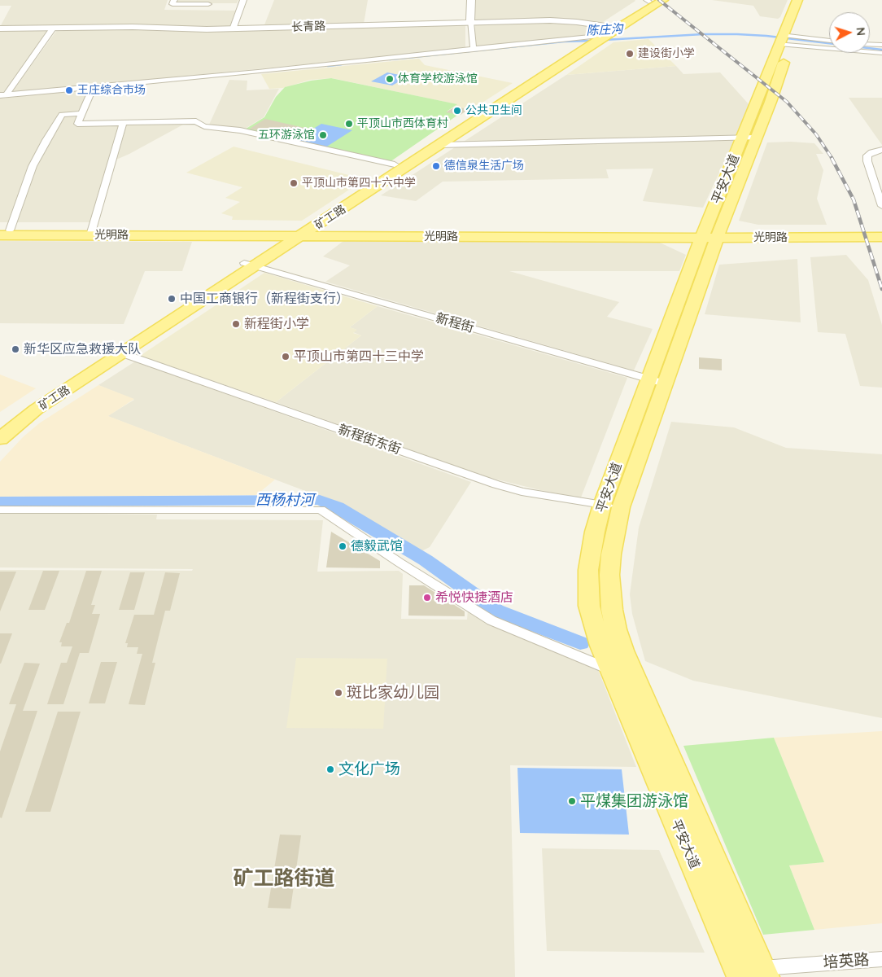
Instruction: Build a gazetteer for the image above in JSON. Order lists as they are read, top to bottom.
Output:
{
  "streets": {
    "main road": ["平安大道", "矿工路", "光明路"],
    "street": [
      "长青路",
      "新程街",
      "新程街东街",
      "培英路"
    ]
  },
  "crossings": [
    ["长青路", "矿工路"],
    ["平安大道", "光明路"],
    ["平安大道", "新程街"],
    ["平安大道", "新程街东街"],
    ["平安大道", "培英路"],
    ["矿工路", "光明路"],
    ["矿工路", "新程街"],
    ["矿工路", "新程街东街"]
  ],
  "districts": ["矿工路街道"],
  "water": ["陈庄沟", "西杨村河"],
  "places": [
    "建设街小学",
    "体育学校游泳馆",
    "王庄综合市场",
    "公共卫生间",
    "平顶山市西体育村",
    "五环游泳馆",
    "德信泉生活广场",
    "平顶山市第四十六中学",
    "中国工商银行（新程街支行）",
    "新程街小学",
    "新华区应急救援大队",
    "平顶山市第四十三中学",
    "德毅武馆",
    "希悦快捷酒店",
    "斑比家幼儿园",
    "文化广场",
    "平煤集团游泳馆"
  ],
  "north": "right"
}
